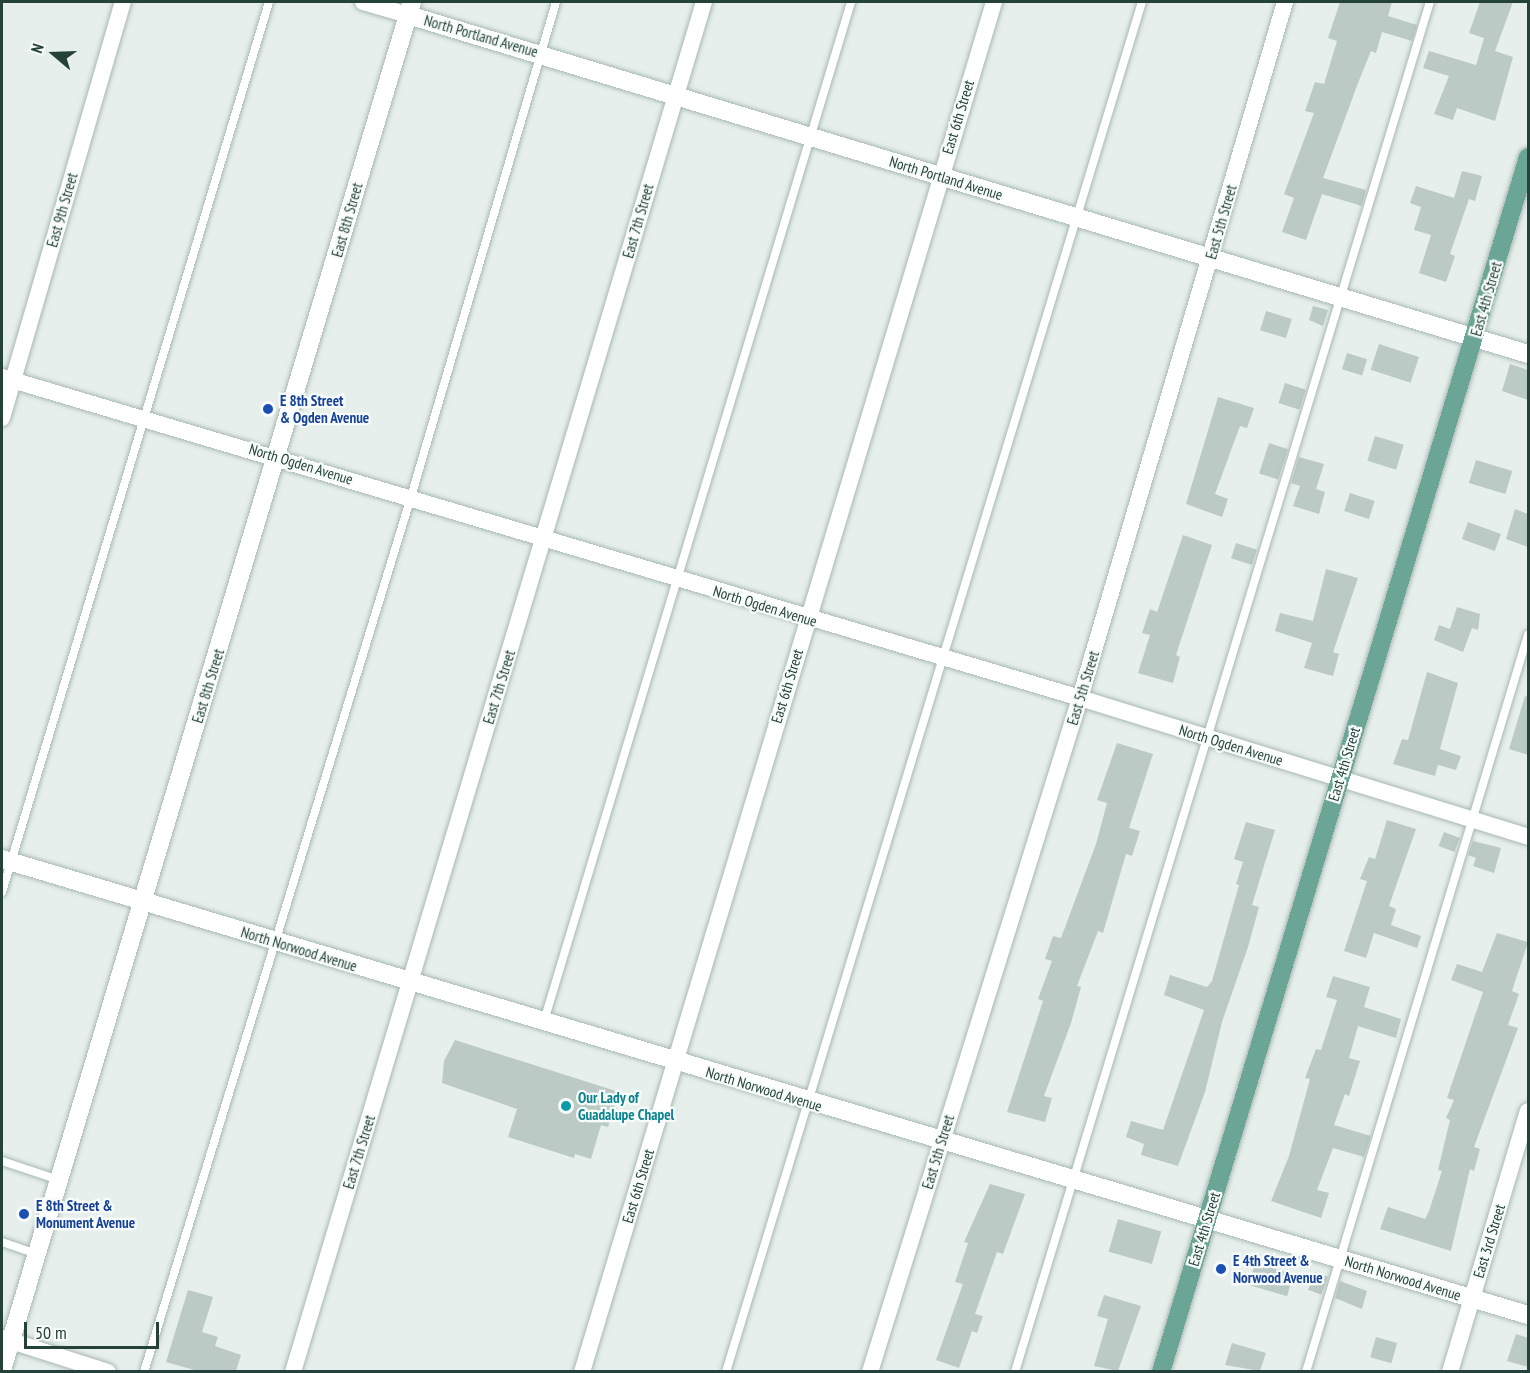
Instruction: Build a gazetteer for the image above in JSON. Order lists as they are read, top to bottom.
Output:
{
  "streets": {
    "main road": ["East 4th Street"],
    "street": [
      "North Portland Avenue",
      "East 6th Street",
      "East 9th Street",
      "East 8th Street",
      "East 7th Street",
      "East 5th Street",
      "North Ogden Avenue",
      "North Norwood Avenue",
      "East 3rd Street"
    ]
  },
  "crossings": [
    ["North Portland Avenue", "East 6th Street"],
    ["North Portland Avenue", "East 8th Street"],
    ["North Portland Avenue", "East 7th Street"],
    ["North Portland Avenue", "East 5th Street"],
    ["North Portland Avenue", "East 4th Street"],
    ["East 6th Street", "North Ogden Avenue"],
    ["East 6th Street", "North Norwood Avenue"],
    ["East 9th Street", "North Ogden Avenue"],
    ["East 8th Street", "North Ogden Avenue"],
    ["East 8th Street", "North Norwood Avenue"],
    ["East 7th Street", "North Ogden Avenue"],
    ["East 7th Street", "North Norwood Avenue"],
    ["East 5th Street", "North Ogden Avenue"],
    ["East 5th Street", "North Norwood Avenue"],
    ["East 4th Street", "North Ogden Avenue"],
    ["East 4th Street", "North Norwood Avenue"],
    ["North Norwood Avenue", "East 3rd Street"]
  ],
  "places": [
    "E 8th Street & Ogden Avenue",
    "Our Lady of Guadalupe Chapel",
    "E 8th Street & Monument Avenue",
    "E 4th Street & Norwood Avenue"
  ],
  "scale_bar": "50 m",
  "north": "left"
}
